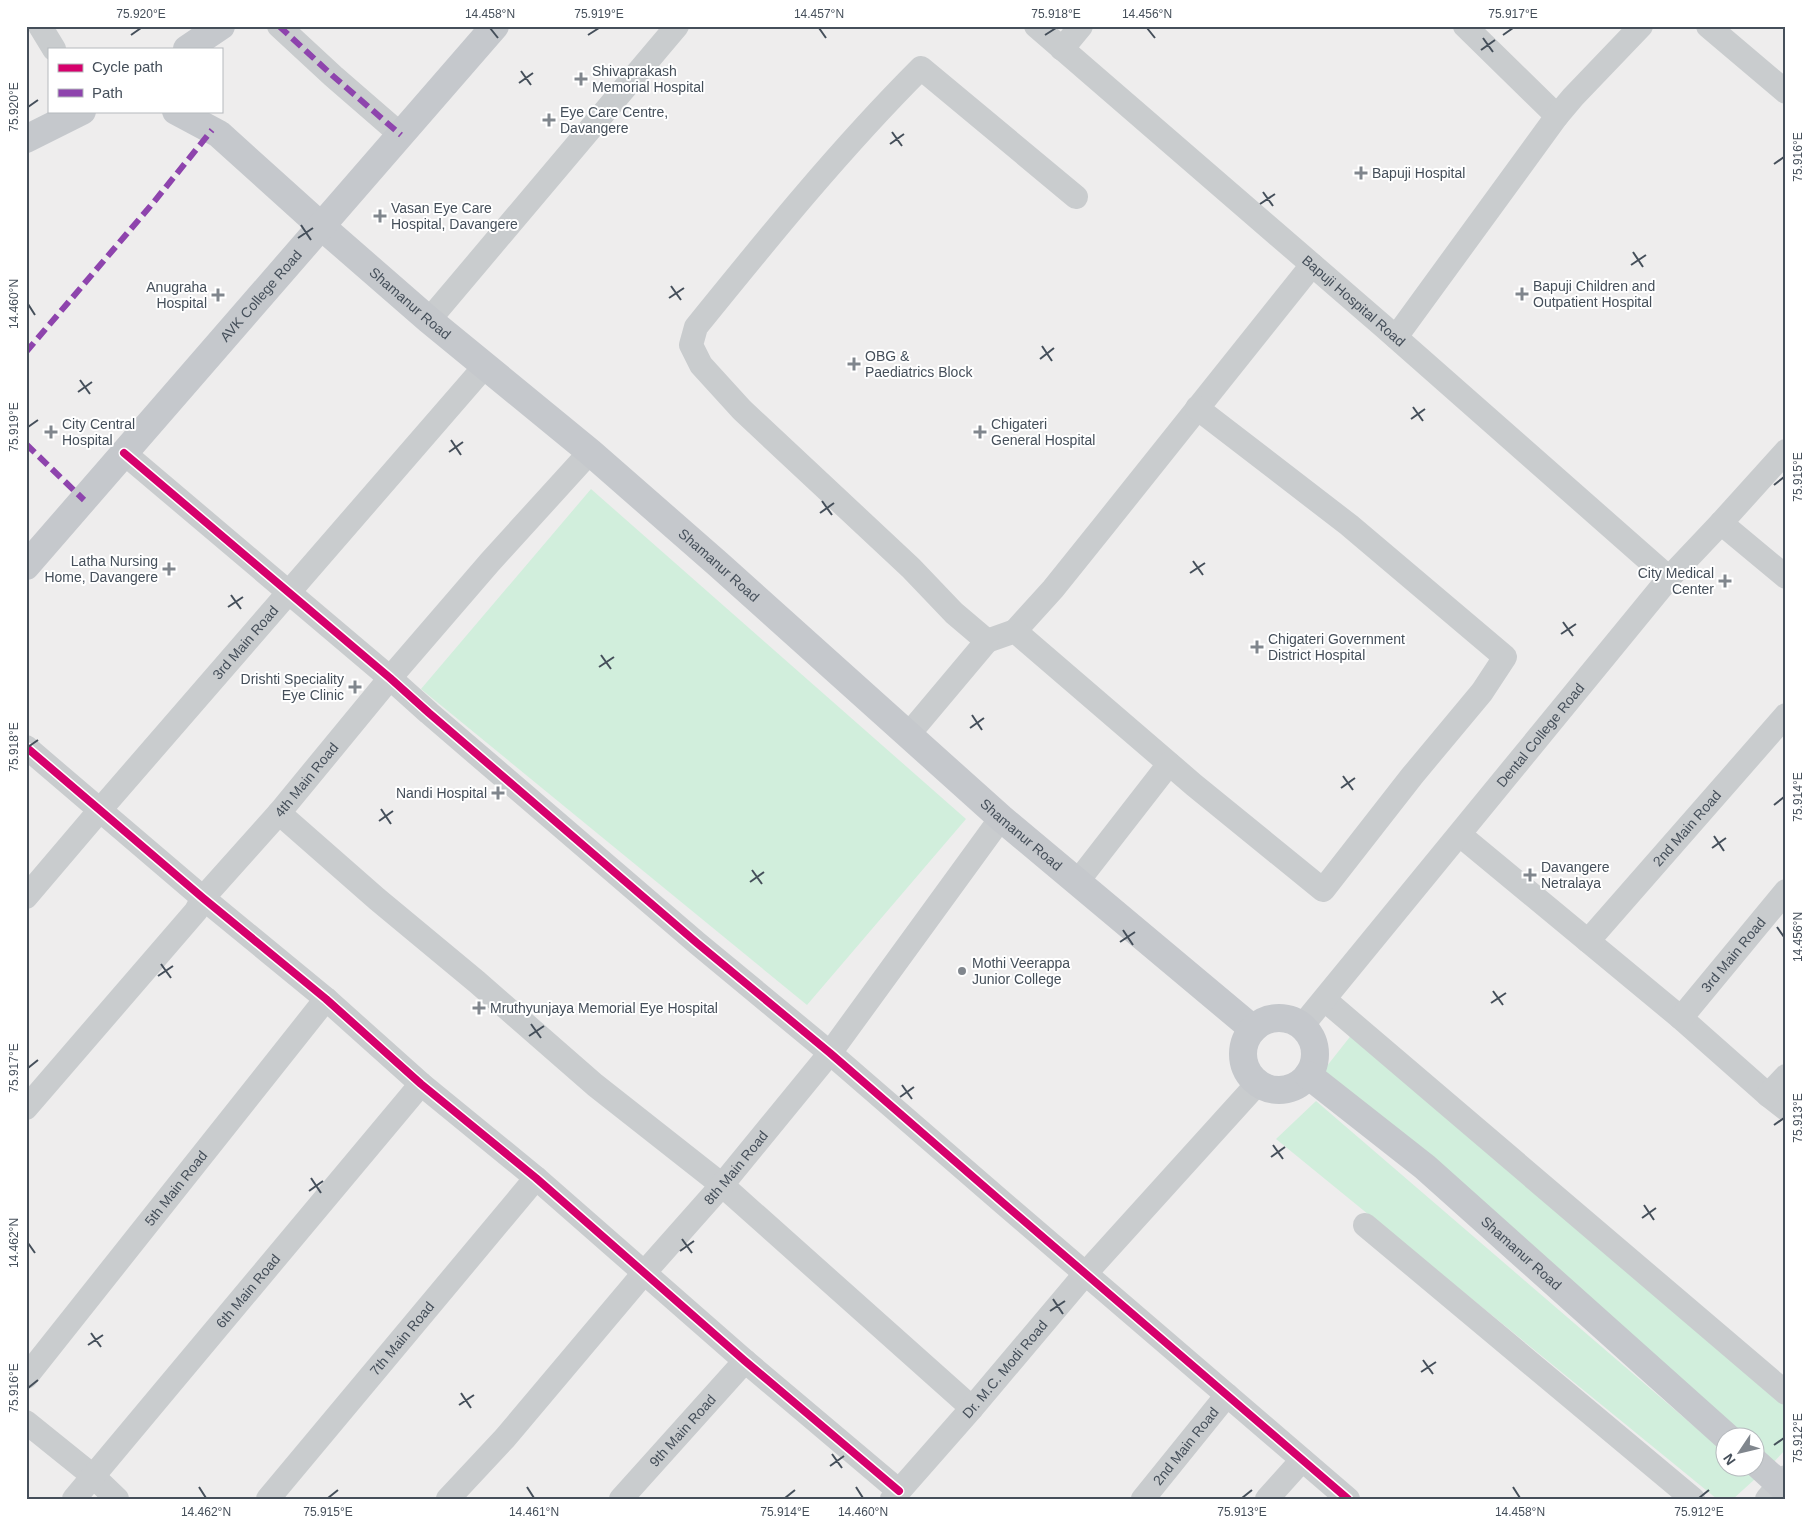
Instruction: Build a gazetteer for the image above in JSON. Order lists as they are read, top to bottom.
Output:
{
  "streets": {
    "main road": ["AVK College Road", "Shamanur Road"],
    "street": [
      "Bapuji Hospital Road",
      "3rd Main Road",
      "Dental College Road",
      "4th Main Road",
      "2nd Main Road",
      "8th Main Road",
      "5th Main Road",
      "6th Main Road",
      "7th Main Road",
      "Dr. M.C. Modi Road",
      "9th Main Road"
    ]
  },
  "crossings": [
    ["AVK College Road", "Shamanur Road"],
    ["Bapuji Hospital Road", "Dental College Road"],
    ["Shamanur Road", "3rd Main Road"],
    ["Shamanur Road", "Dental College Road"],
    ["Shamanur Road", "4th Main Road"],
    ["Shamanur Road", "8th Main Road"],
    ["Shamanur Road", "Dr. M.C. Modi Road"],
    ["Dental College Road", "Dr. M.C. Modi Road"]
  ],
  "places": {
    "health": [
      "Shivaprakash Memorial Hospital",
      "Eye Care Centre, Davangere",
      "Bapuji Hospital",
      "Vasan Eye Care Hospital, Davangere",
      "Bapuji Children and Outpatient Hospital",
      "Anugraha Hospital",
      "OBG & Paediatrics Block",
      "City Central Hospital",
      "Chigateri General Hospital",
      "Latha Nursing Home, Davangere",
      "City Medical Center",
      "Chigateri Government District Hospital",
      "Drishti Speciality Eye Clinic",
      "Nandi Hospital",
      "Davangere Netralaya",
      "Mruthyunjaya Memorial Eye Hospital"
    ],
    "other": ["Mothi Veerappa Junior College"]
  },
  "legend": ["Cycle path", "Path"],
  "north": "bottom left",
  "coordinates": [
    "75.920°E",
    "14.458°N",
    "75.919°E",
    "14.457°N",
    "75.918°E",
    "14.456°N",
    "75.917°E",
    "75.916°E",
    "14.460°N",
    "75.915°E",
    "75.914°E",
    "75.913°E",
    "14.462°N",
    "75.912°E",
    "14.461°N"
  ]
}
